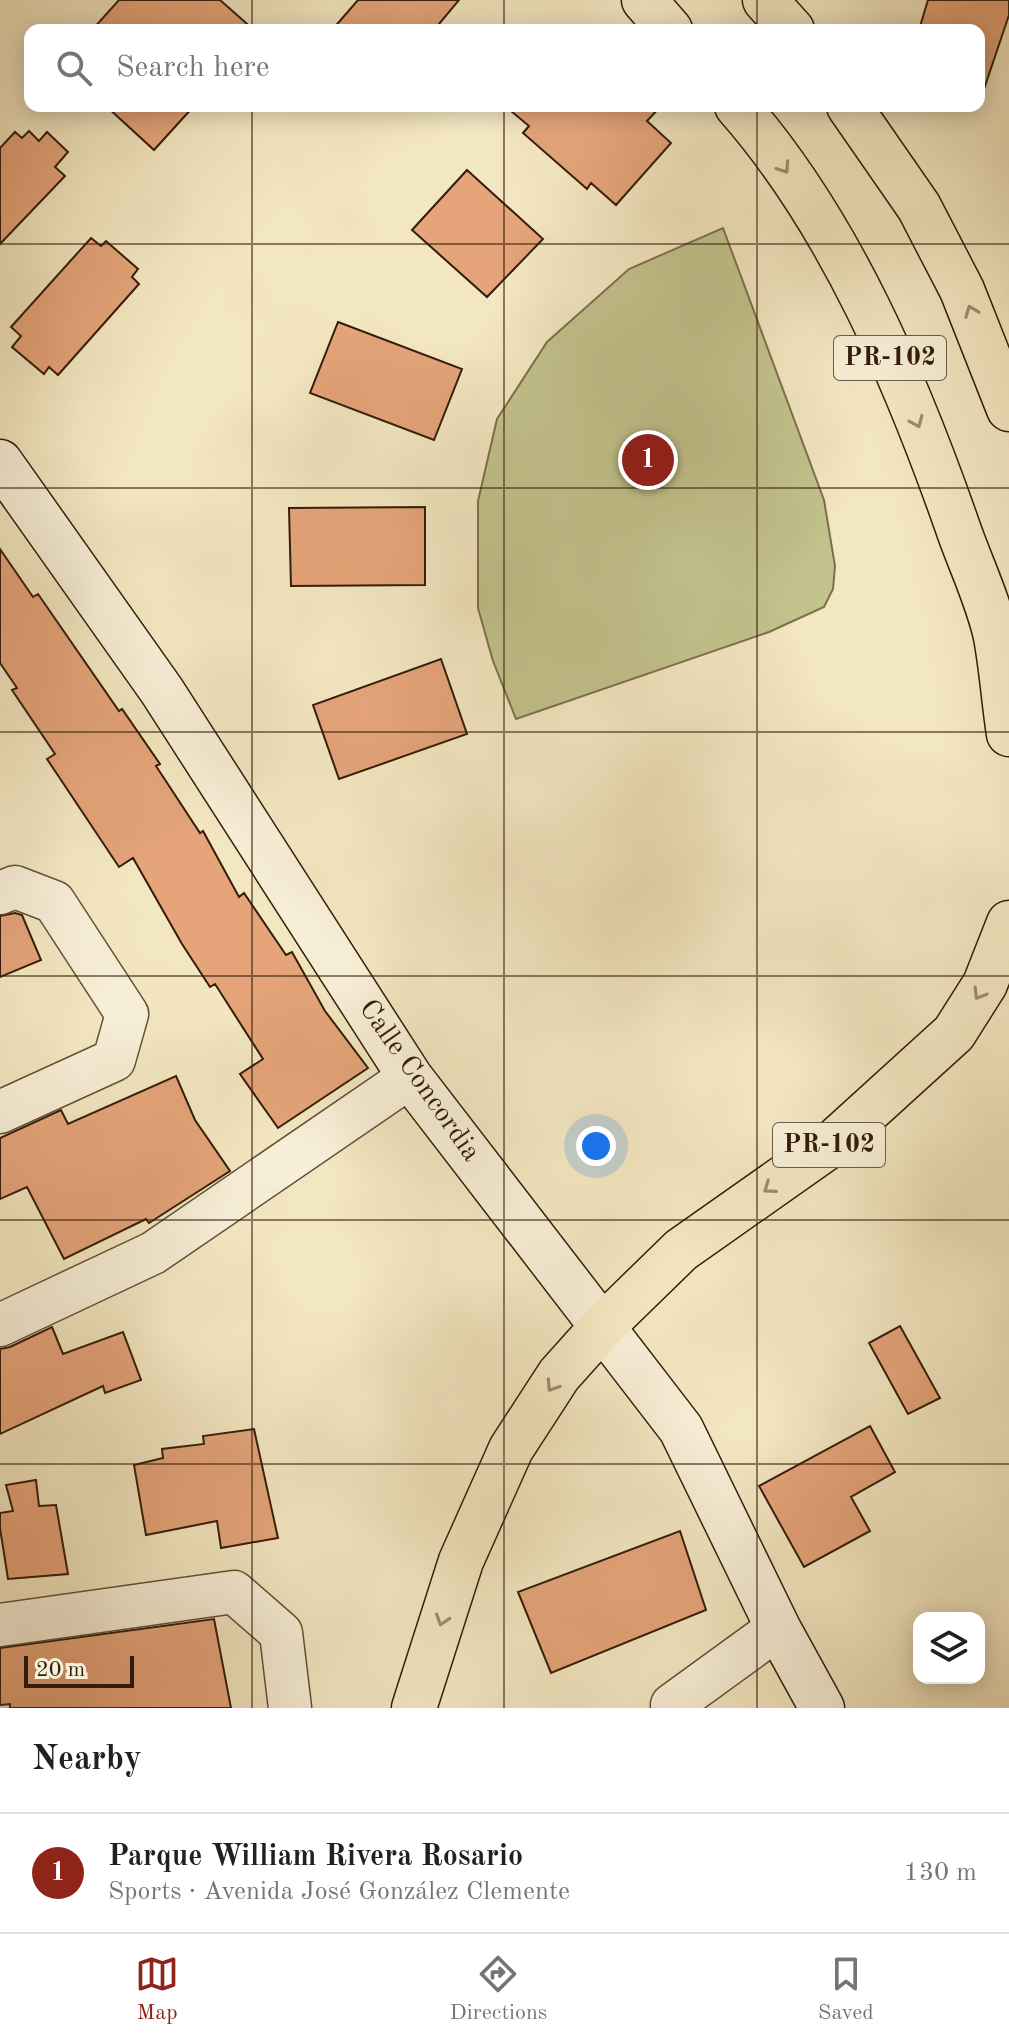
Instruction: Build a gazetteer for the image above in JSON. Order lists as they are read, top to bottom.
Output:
{
  "streets": {
    "main road": ["PR-102"],
    "street": ["Calle Concordia"]
  },
  "crossings": [
    ["PR-102", "Calle Concordia"]
  ],
  "scale_bar": "20 m",
  "page": {
    "search": "Search here",
    "pins": "1",
    "scale": "20 m",
    "heading": "Nearby",
    "list": [
      {
        "mark": "1",
        "name": "Parque William Rivera Rosario",
        "note": "Sports · Avenida José González Clemente",
        "value": "130 m"
      }
    ],
    "nav": ["Map", "Directions", "Saved"]
  }
}
